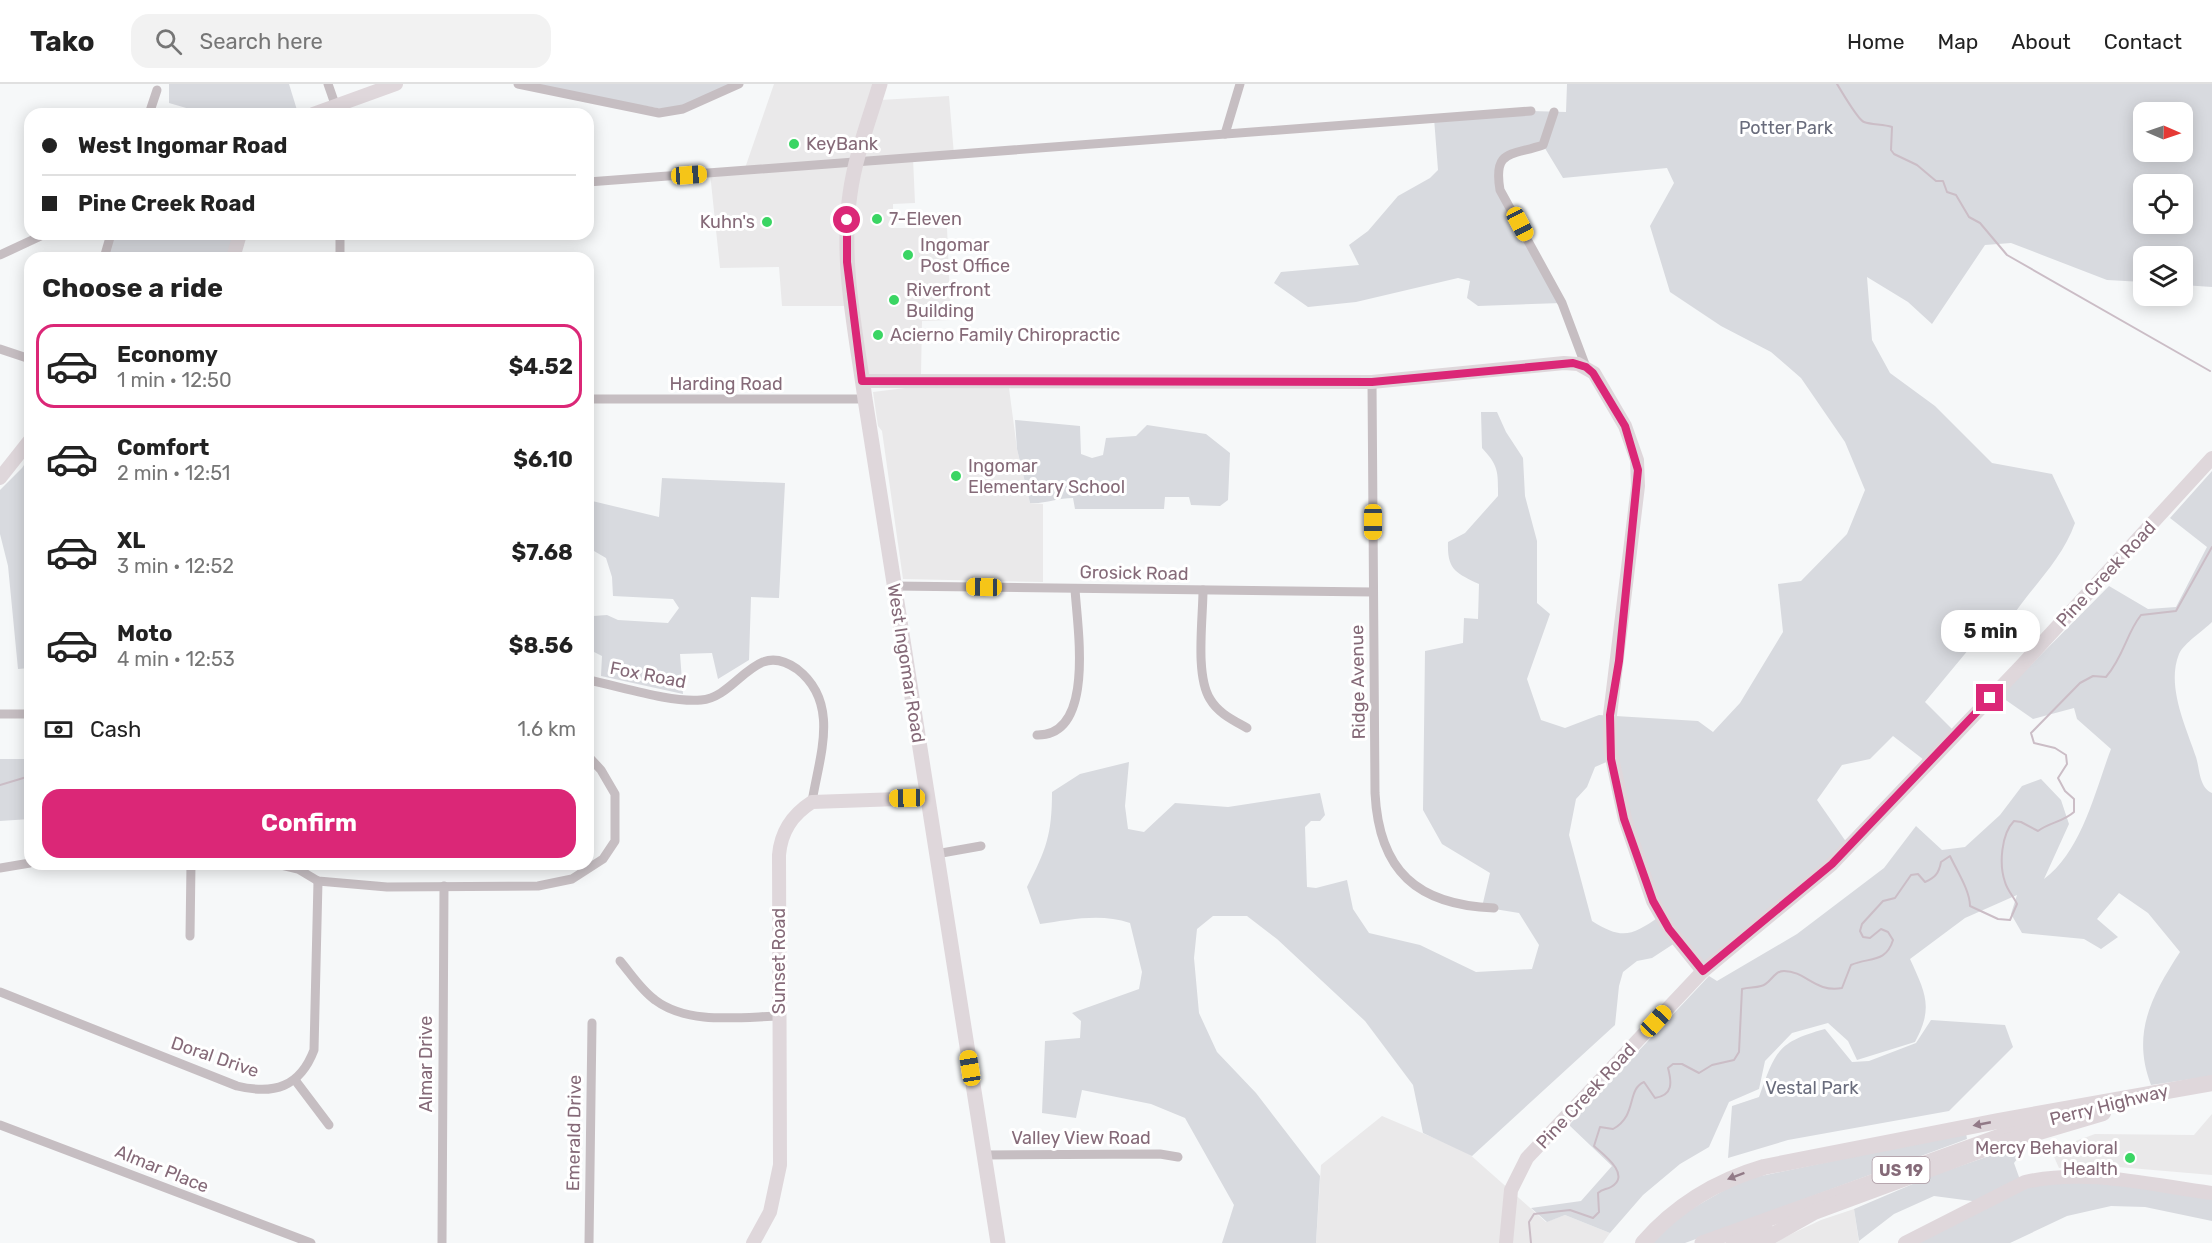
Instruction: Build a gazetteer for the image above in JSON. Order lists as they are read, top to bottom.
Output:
{
  "streets": {
    "highway": ["Perry Highway", "US 19"],
    "main road": ["West Ingomar Road"],
    "street": [
      "Harding Road",
      "Grosick Road",
      "Pine Creek Road",
      "Fox Road",
      "Ridge Avenue",
      "Sunset Road",
      "Doral Drive",
      "Almar Drive",
      "Emerald Drive",
      "Valley View Road",
      "Almar Place"
    ]
  },
  "crossings": [
    ["Harding Road", "West Ingomar Road"],
    ["Grosick Road", "West Ingomar Road"],
    ["Grosick Road", "Ridge Avenue"],
    ["West Ingomar Road", "Valley View Road"],
    ["Fox Road", "Sunset Road"]
  ],
  "parks": ["Potter Park", "Vestal Park"],
  "places": [
    "KeyBank",
    "7-Eleven",
    "Kuhn's",
    "Ingomar Post Office",
    "Riverfront Building",
    "Acierno Family Chiropractic",
    "Ingomar Elementary School",
    "Mercy Behavioral Health"
  ],
  "north": "right",
  "page": {
    "header": "Tako",
    "search": "Search here",
    "nav": [
      "Home",
      "Map",
      "About",
      "Contact"
    ],
    "banner": ["West Ingomar Road", "Pine Creek Road"],
    "heading": "Choose a ride",
    "list": [
      {
        "name": "Economy",
        "note": "1 min · 12:50",
        "value": "$4.52"
      },
      {
        "name": "Comfort",
        "note": "2 min · 12:51",
        "value": "$6.10"
      },
      {
        "name": "XL",
        "note": "3 min · 12:52",
        "value": "$7.68"
      },
      {
        "name": "Moto",
        "note": "4 min · 12:53",
        "value": "$8.56"
      }
    ],
    "bubble": "5 min",
    "pay": ["Cash", "1.6 km"],
    "buttons": "Confirm"
  }
}
